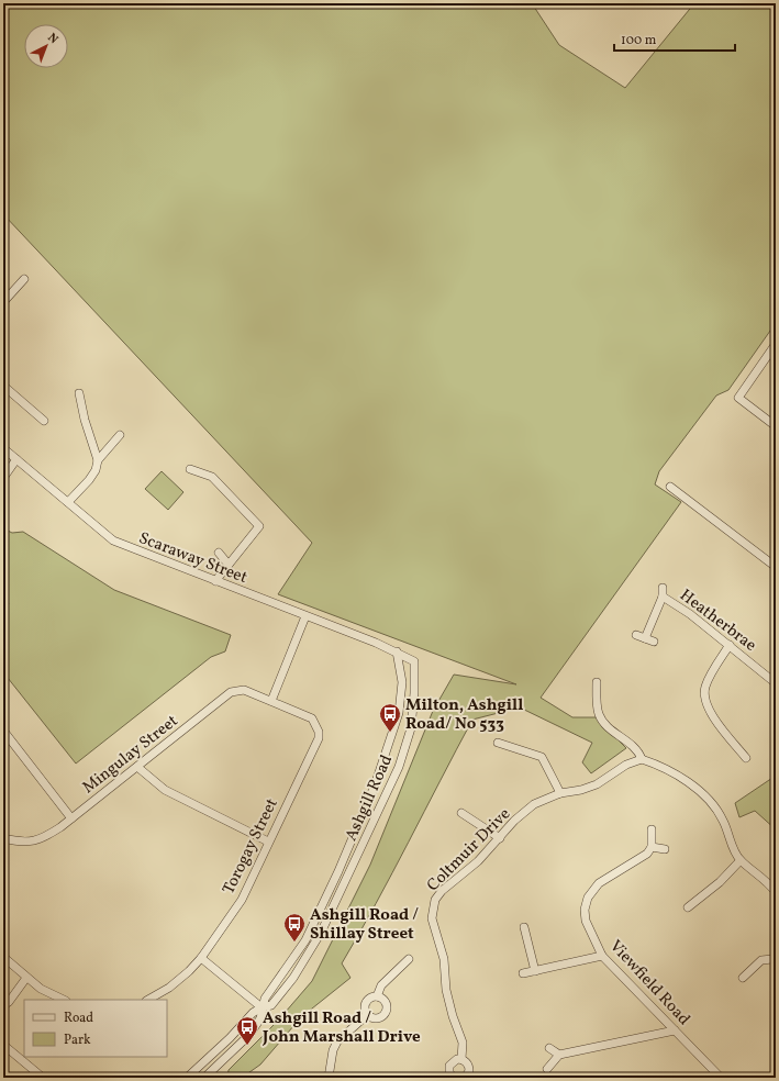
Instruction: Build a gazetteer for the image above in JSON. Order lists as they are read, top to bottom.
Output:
{
  "streets": {
    "street": [
      "Scaraway Street",
      "Heatherbrae",
      "Mingulay Street",
      "Ashgill Road",
      "Torogay Street",
      "Coltmuir Drive",
      "Viewfield Road"
    ]
  },
  "crossings": [
    ["Scaraway Street", "Ashgill Road"],
    ["Mingulay Street", "Torogay Street"]
  ],
  "places": {
    "bus stop": ["Milton, Ashgill Road/ No 533", "Ashgill Road / Shillay Street", "Ashgill Road / John Marshall Drive"]
  },
  "legend": ["Road", "Park"],
  "scale_bar": "100 m",
  "north": "top right"
}
